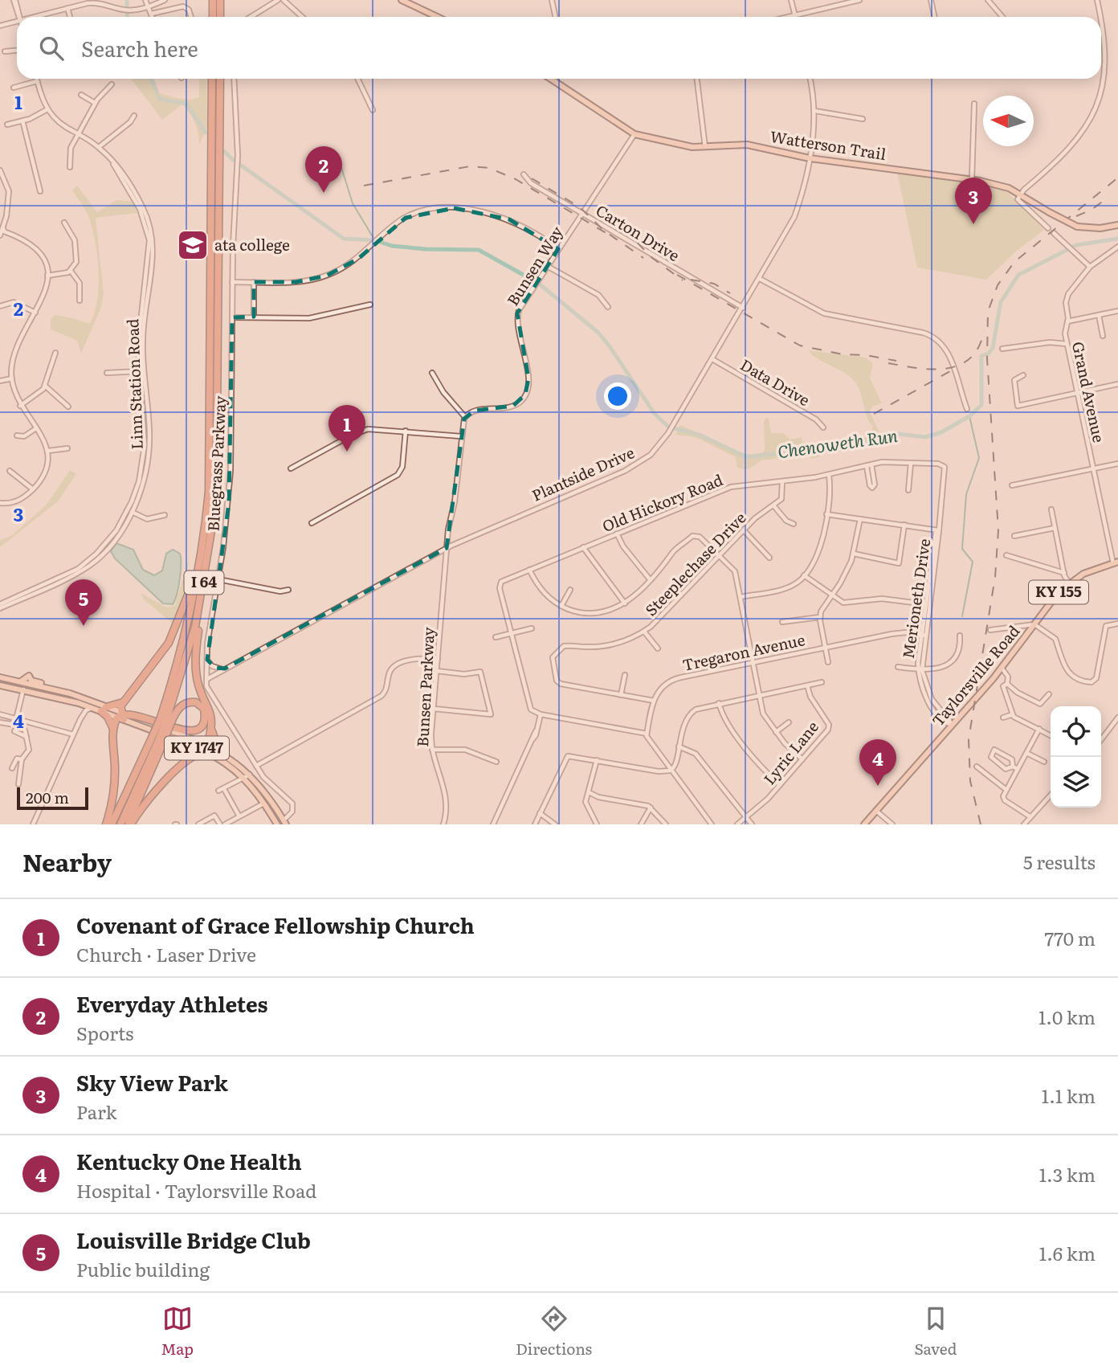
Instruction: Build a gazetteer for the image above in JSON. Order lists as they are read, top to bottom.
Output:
{
  "streets": {
    "highway": ["I 64"],
    "main road": [
      "Watterson Trail",
      "KY 155",
      "Taylorsville Road",
      "KY 1747"
    ],
    "street": [
      "Carton Drive",
      "Bunsen Way",
      "Data Drive",
      "Linn Station Road",
      "Grand Avenue",
      "Bluegrass Parkway",
      "Plantside Drive",
      "Old Hickory Road",
      "Steeplechase Drive",
      "Merioneth Drive",
      "Tregaron Avenue",
      "Bunsen Parkway",
      "Lyric Lane"
    ]
  },
  "crossings": [
    ["Watterson Trail", "Bunsen Way"],
    ["Watterson Trail", "Plantside Drive"],
    ["Carton Drive", "Bunsen Way"],
    ["Carton Drive", "Plantside Drive"],
    ["Data Drive", "Plantside Drive"],
    ["Grand Avenue", "Taylorsville Road"],
    ["Bluegrass Parkway", "Plantside Drive"],
    ["Bluegrass Parkway", "KY 1747"],
    ["Plantside Drive", "Bunsen Parkway"],
    ["Old Hickory Road", "Steeplechase Drive"],
    ["Old Hickory Road", "Merioneth Drive"],
    ["Merioneth Drive", "Tregaron Avenue"],
    ["Merioneth Drive", "Taylorsville Road"]
  ],
  "water": ["Chenoweth Run"],
  "places": {
    "school or university": ["ata college"]
  },
  "scale_bar": "200 m",
  "north": "left",
  "page": {
    "search": "Search here",
    "pins": [
      "2",
      "3",
      "1",
      "5",
      "4"
    ],
    "scale": "200 m",
    "heading": ["Nearby", "5 results"],
    "list": [
      {
        "mark": "1",
        "name": "Covenant of Grace Fellowship Church",
        "note": "Church · Laser Drive",
        "value": "770 m"
      },
      {
        "mark": "2",
        "name": "Everyday Athletes",
        "note": "Sports",
        "value": "1.0 km"
      },
      {
        "mark": "3",
        "name": "Sky View Park",
        "note": "Park",
        "value": "1.1 km"
      },
      {
        "mark": "4",
        "name": "Kentucky One Health",
        "note": "Hospital · Taylorsville Road",
        "value": "1.3 km"
      },
      {
        "mark": "5",
        "name": "Louisville Bridge Club",
        "note": "Public building",
        "value": "1.6 km"
      }
    ],
    "nav": ["Map", "Directions", "Saved"]
  },
  "grid": {
    "rows": [
      "1",
      "2",
      "3",
      "4"
    ]
  }
}
